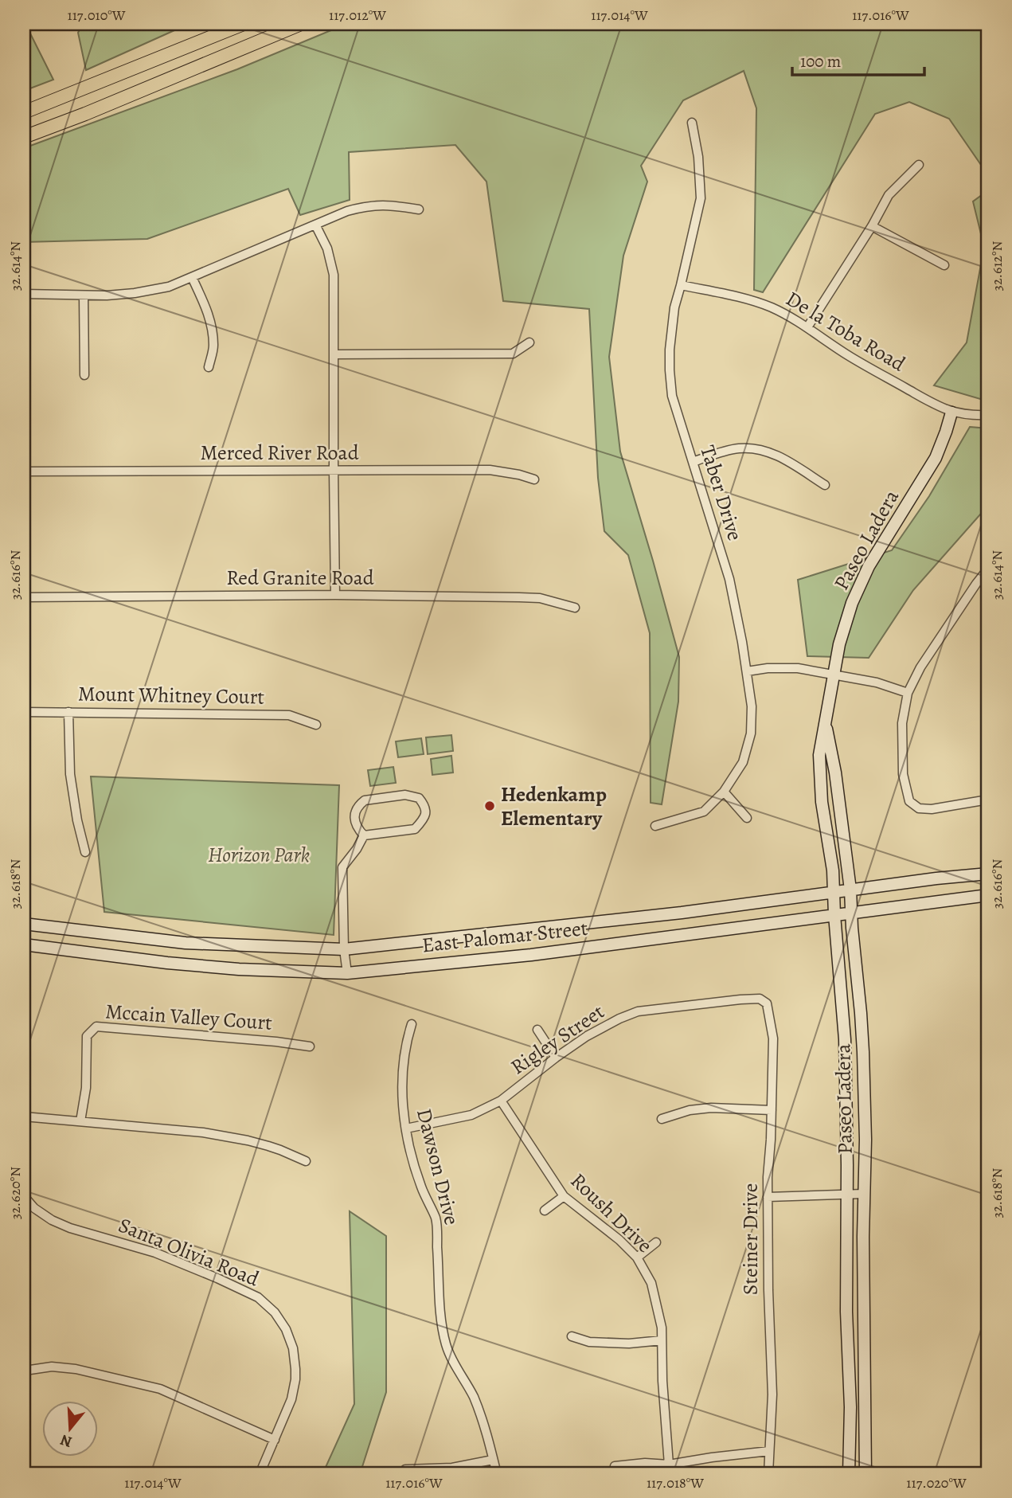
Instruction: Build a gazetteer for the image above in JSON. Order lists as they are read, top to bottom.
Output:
{
  "streets": {
    "main road": ["Paseo Ladera", "East Palomar Street"],
    "street": [
      "De la Toba Road",
      "Merced River Road",
      "Taber Drive",
      "Red Granite Road",
      "Mount Whitney Court",
      "Mccain Valley Court",
      "Rigley Street",
      "Dawson Drive",
      "Roush Drive",
      "Steiner Drive",
      "Santa Olivia Road"
    ]
  },
  "crossings": [
    ["De la Toba Road", "Taber Drive"],
    ["De la Toba Road", "Paseo Ladera"],
    ["Paseo Ladera", "East Palomar Street"],
    ["Rigley Street", "Dawson Drive"],
    ["Rigley Street", "Roush Drive"],
    ["Rigley Street", "Steiner Drive"]
  ],
  "parks": ["Horizon Park"],
  "places": ["Hedenkamp Elementary"],
  "scale_bar": "100 m",
  "north": "bottom",
  "coordinates": [
    "117.010°W",
    "117.012°W",
    "117.014°W",
    "117.016°W",
    "32.614°N",
    "32.612°N",
    "32.616°N",
    "32.618°N",
    "32.620°N",
    "117.018°W",
    "117.020°W"
  ]
}
